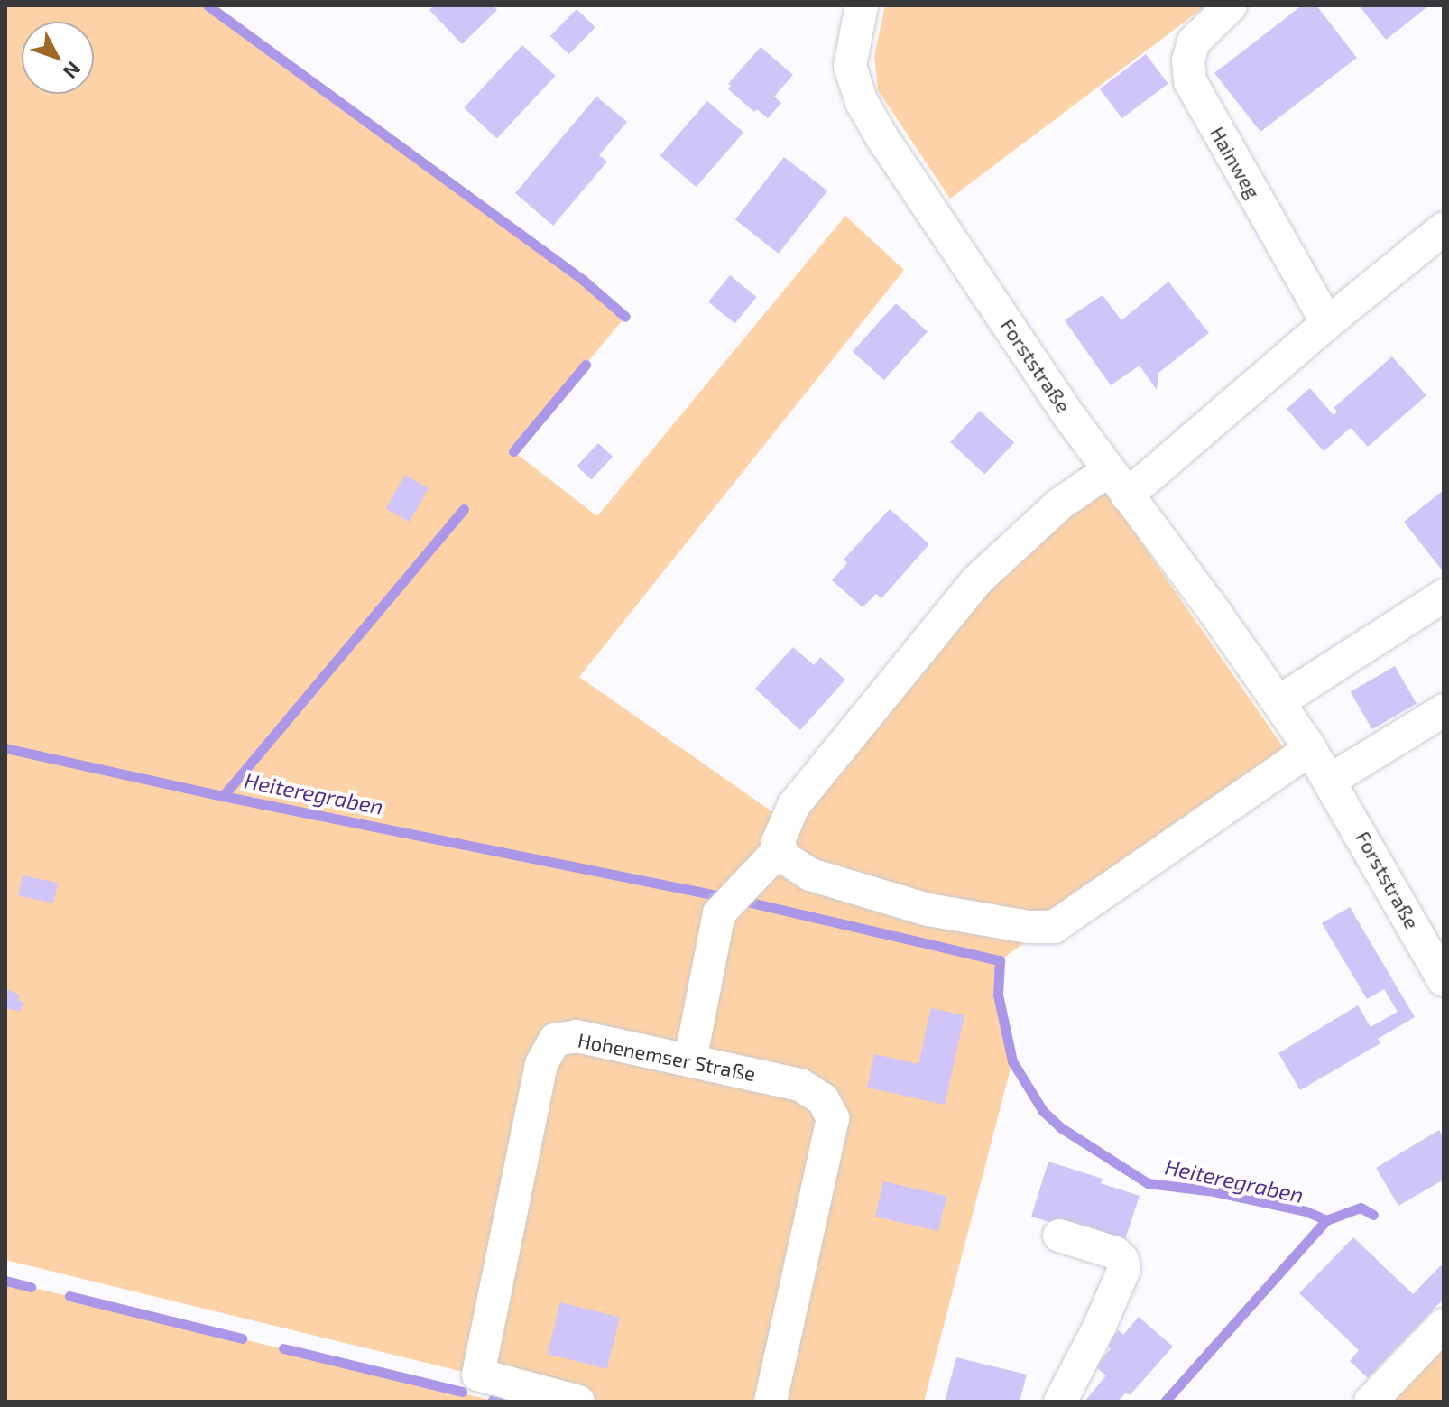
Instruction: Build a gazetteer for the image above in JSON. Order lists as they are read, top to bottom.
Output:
{
  "streets": {
    "street": ["Hainweg", "Forststraße", "Hohenemser Straße"]
  },
  "water": ["Heiteregraben"],
  "north": "bottom right"
}
